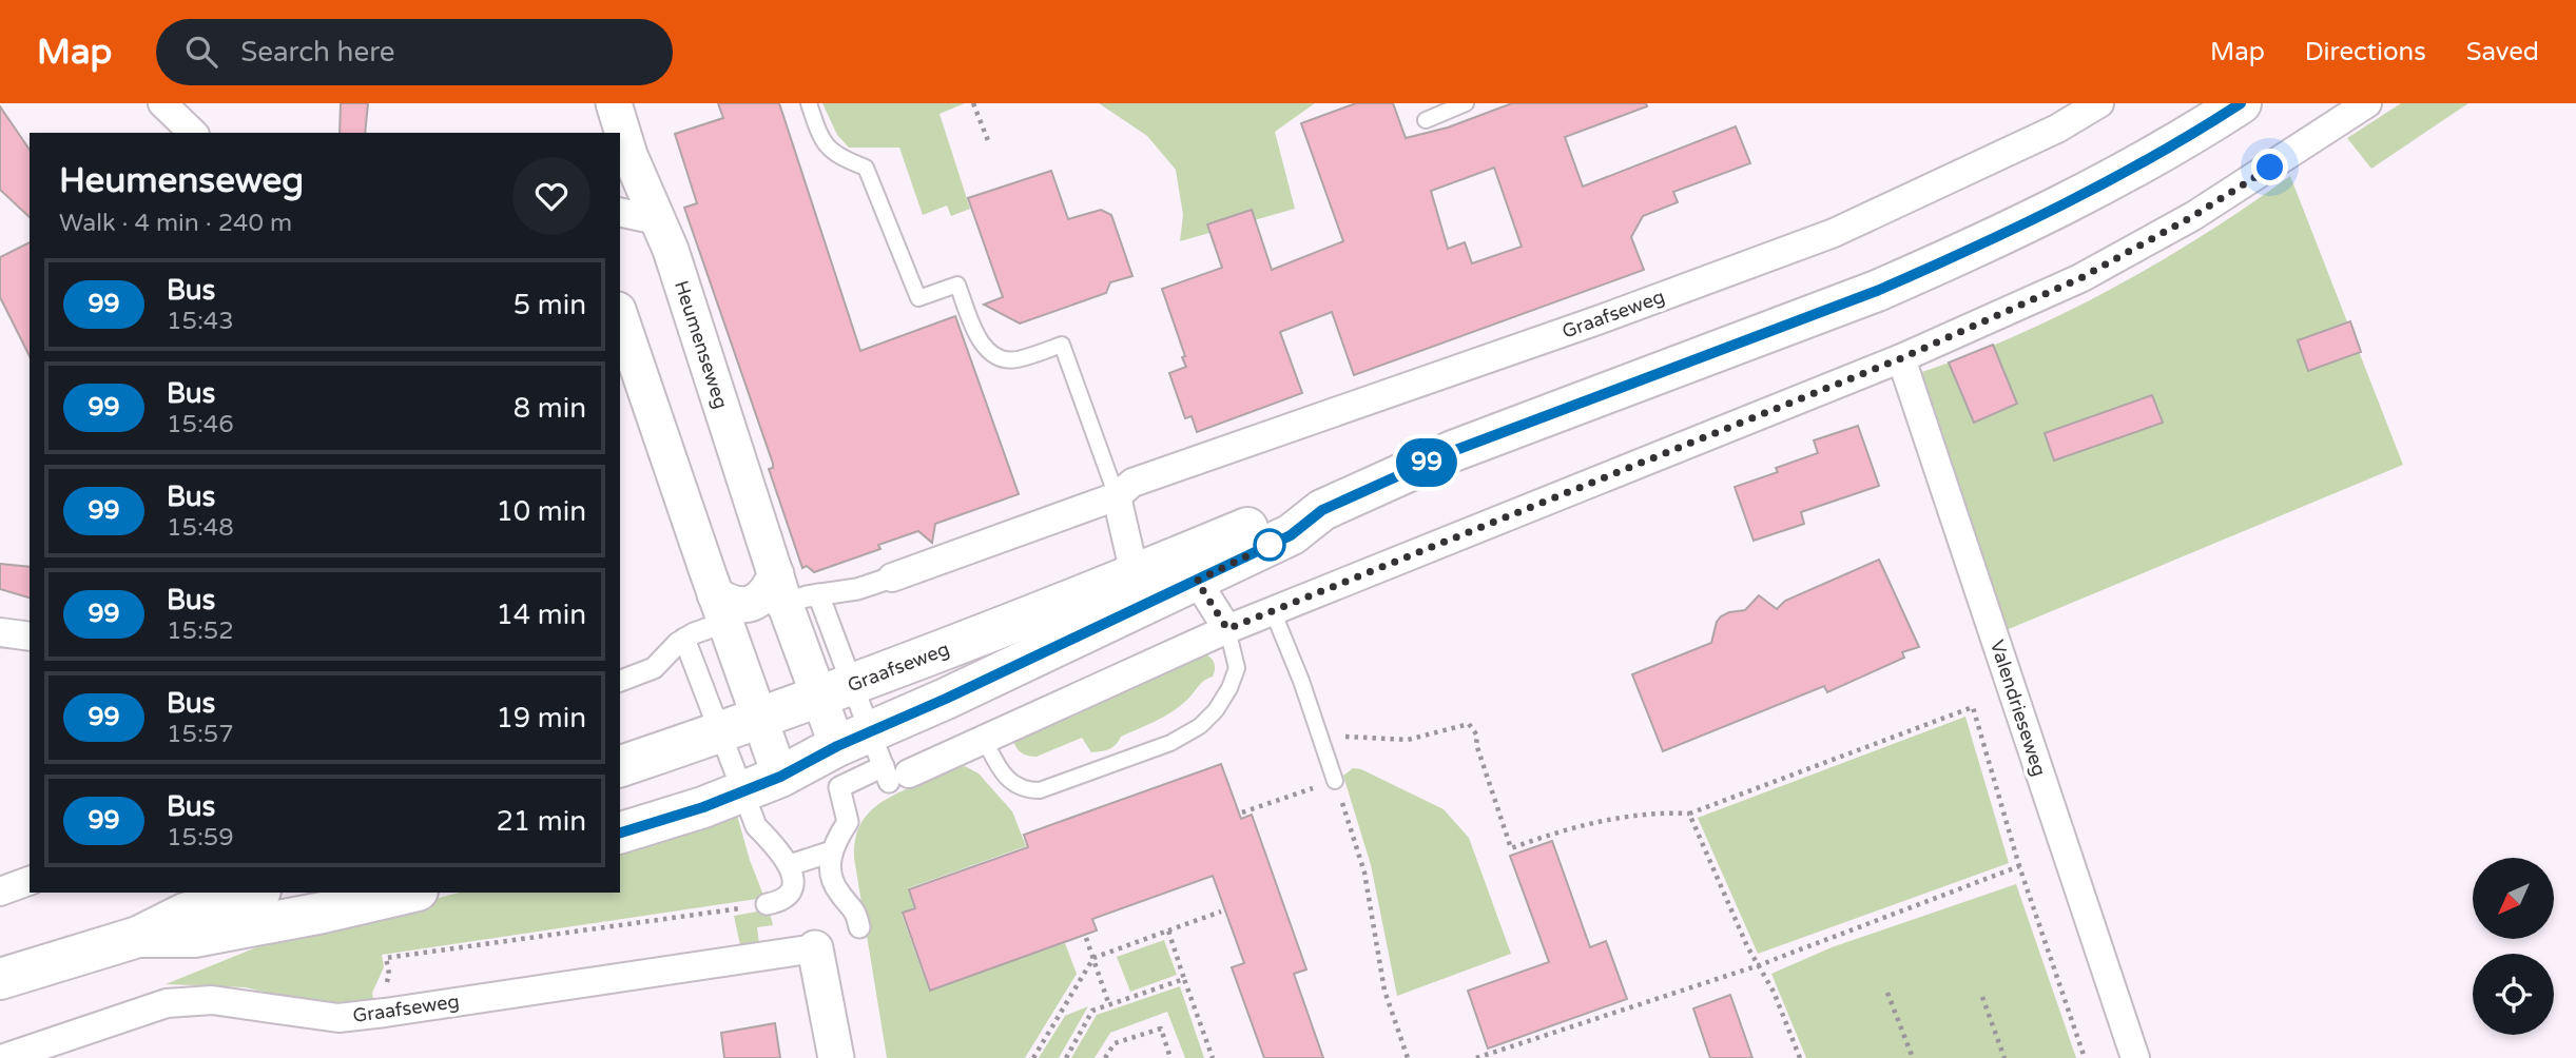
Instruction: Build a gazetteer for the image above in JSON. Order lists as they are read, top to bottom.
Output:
{
  "streets": {
    "main road": ["Graafseweg"],
    "street": ["Heumenseweg", "Valendrieseweg"]
  },
  "crossings": [
    ["Graafseweg", "Heumenseweg"],
    ["Graafseweg", "Valendrieseweg"]
  ],
  "lines": ["bus line 99"],
  "north": "bottom left",
  "page": {
    "header": "Map",
    "search": "Search here",
    "nav": ["Map", "Directions", "Saved"],
    "on_map": "99",
    "heading": ["Heumenseweg", "Walk · 4 min · 240 m"],
    "list": [
      {
        "mark": "99",
        "name": "Bus",
        "note": "15:43",
        "value": "5 min"
      },
      {
        "mark": "99",
        "name": "Bus",
        "note": "15:46",
        "value": "8 min"
      },
      {
        "mark": "99",
        "name": "Bus",
        "note": "15:48",
        "value": "10 min"
      },
      {
        "mark": "99",
        "name": "Bus",
        "note": "15:52",
        "value": "14 min"
      },
      {
        "mark": "99",
        "name": "Bus",
        "note": "15:57",
        "value": "19 min"
      },
      {
        "mark": "99",
        "name": "Bus",
        "note": "15:59",
        "value": "21 min"
      }
    ]
  }
}
